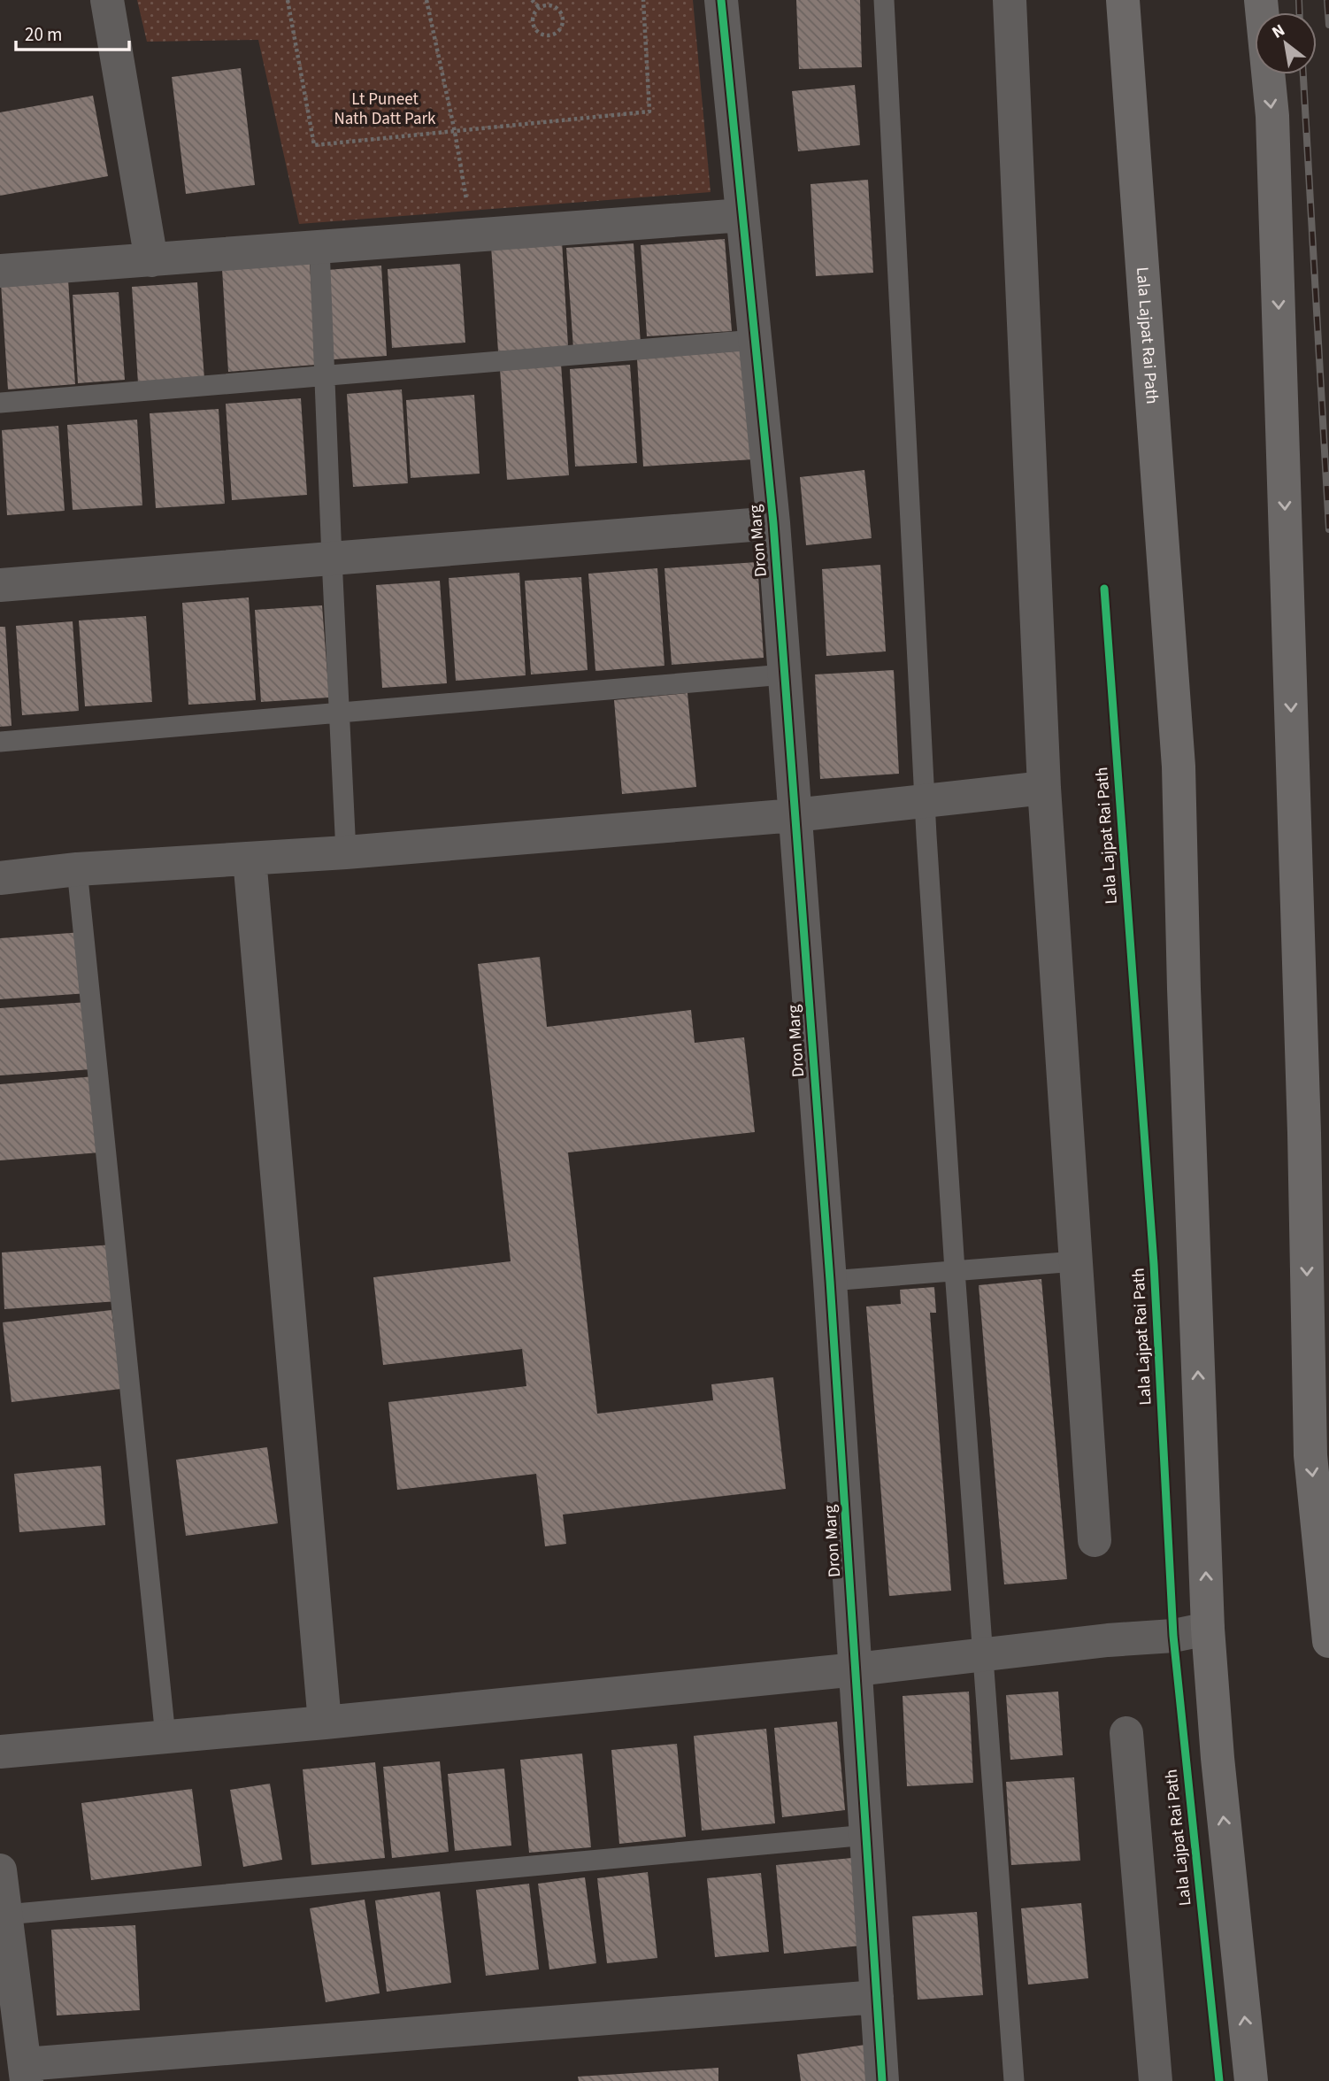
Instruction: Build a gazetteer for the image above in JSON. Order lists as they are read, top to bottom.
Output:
{
  "streets": {
    "main road": ["Lala Lajpat Rai Path"],
    "street": ["Dron Marg"]
  },
  "parks": ["Lt Puneet Nath Datt Park"],
  "scale_bar": "20 m",
  "north": "top left"
}
